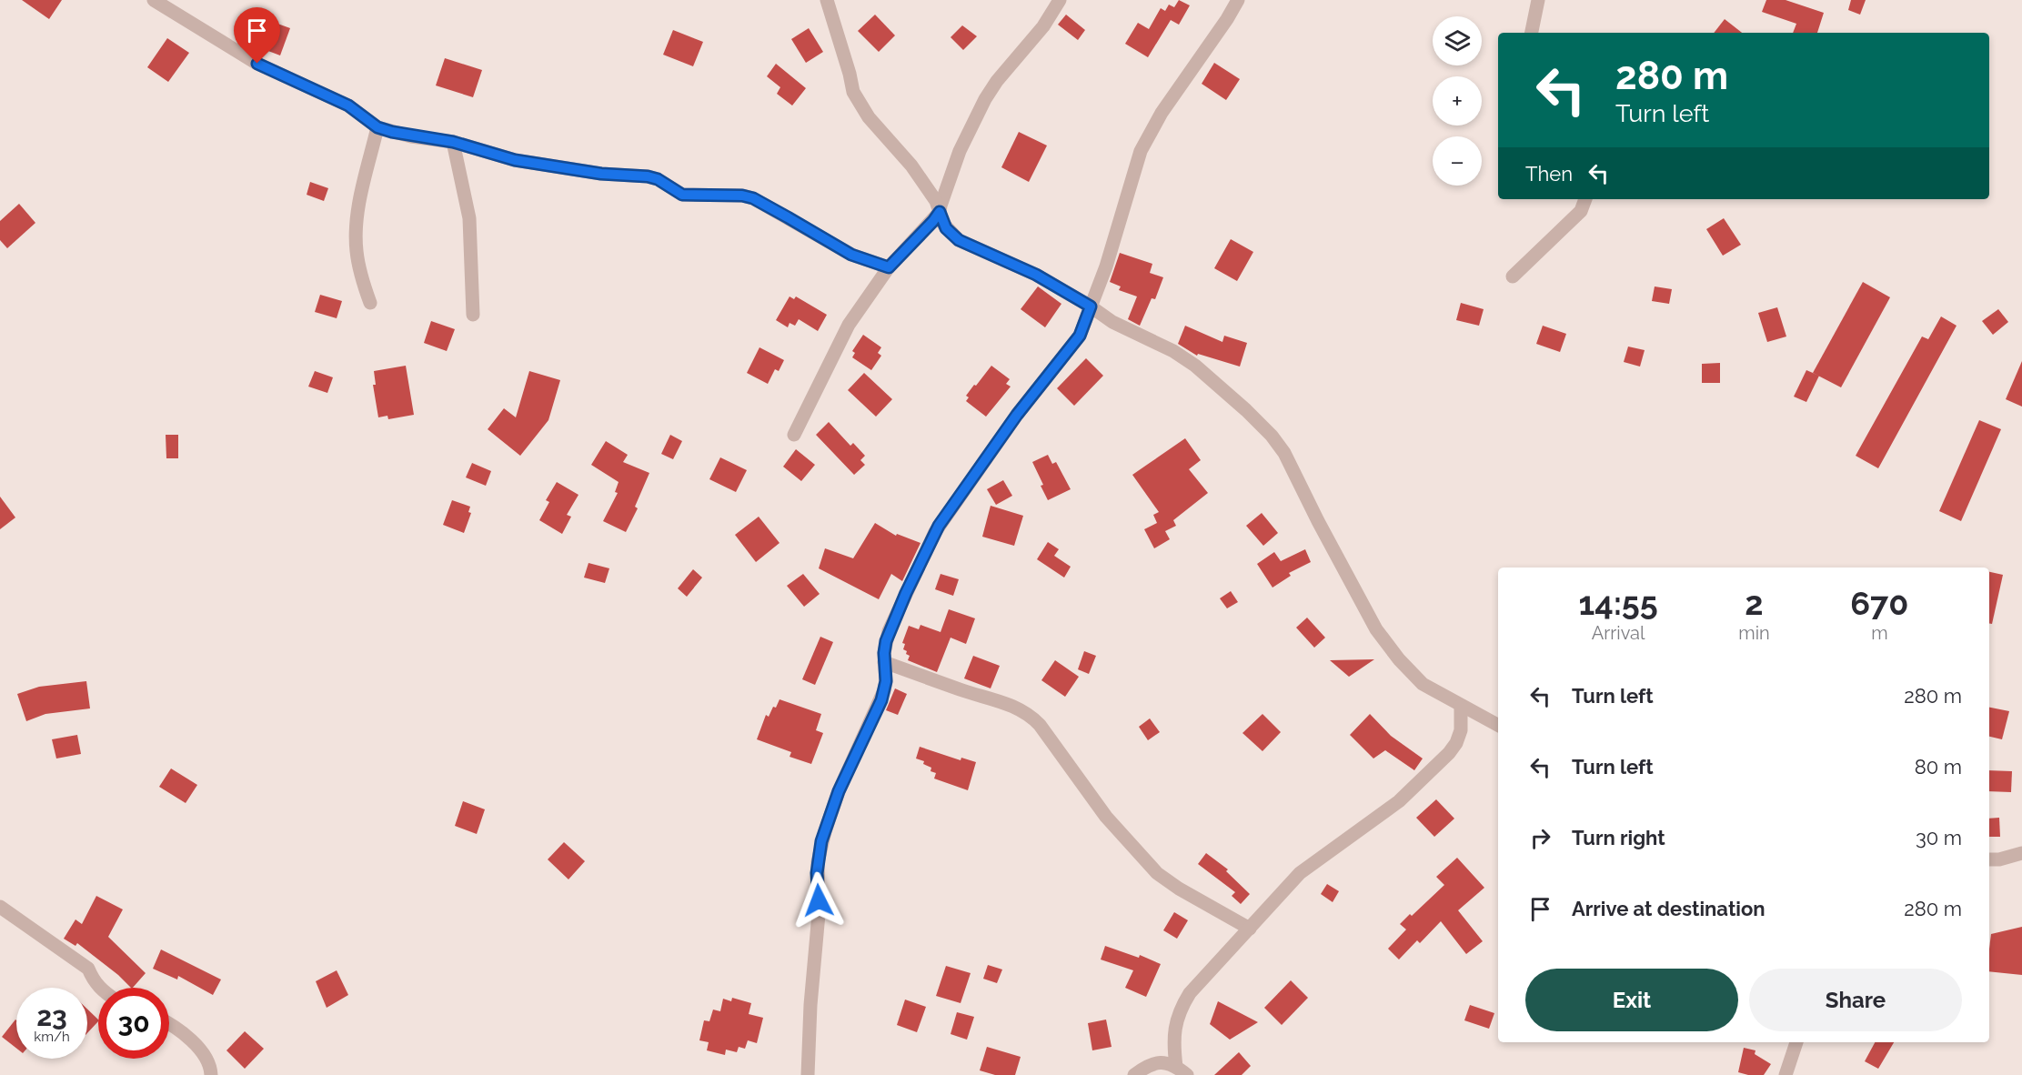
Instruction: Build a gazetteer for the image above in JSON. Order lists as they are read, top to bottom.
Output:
{
  "page": {
    "map_buttons": ["+", "−"],
    "turn": ["280 m", "Turn left"],
    "then": "Then",
    "eta": [
      "14:55",
      "Arrival",
      "2",
      "min",
      "670",
      "m"
    ],
    "list": [
      {
        "name": "Turn left",
        "value": "280 m"
      },
      {
        "name": "Turn left",
        "value": "80 m"
      },
      {
        "name": "Turn right",
        "value": "30 m"
      },
      {
        "name": "Arrive at destination",
        "value": "280 m"
      }
    ],
    "buttons": ["Exit", "Share"],
    "speed": "23 km/h",
    "limit": "30"
  }
}
